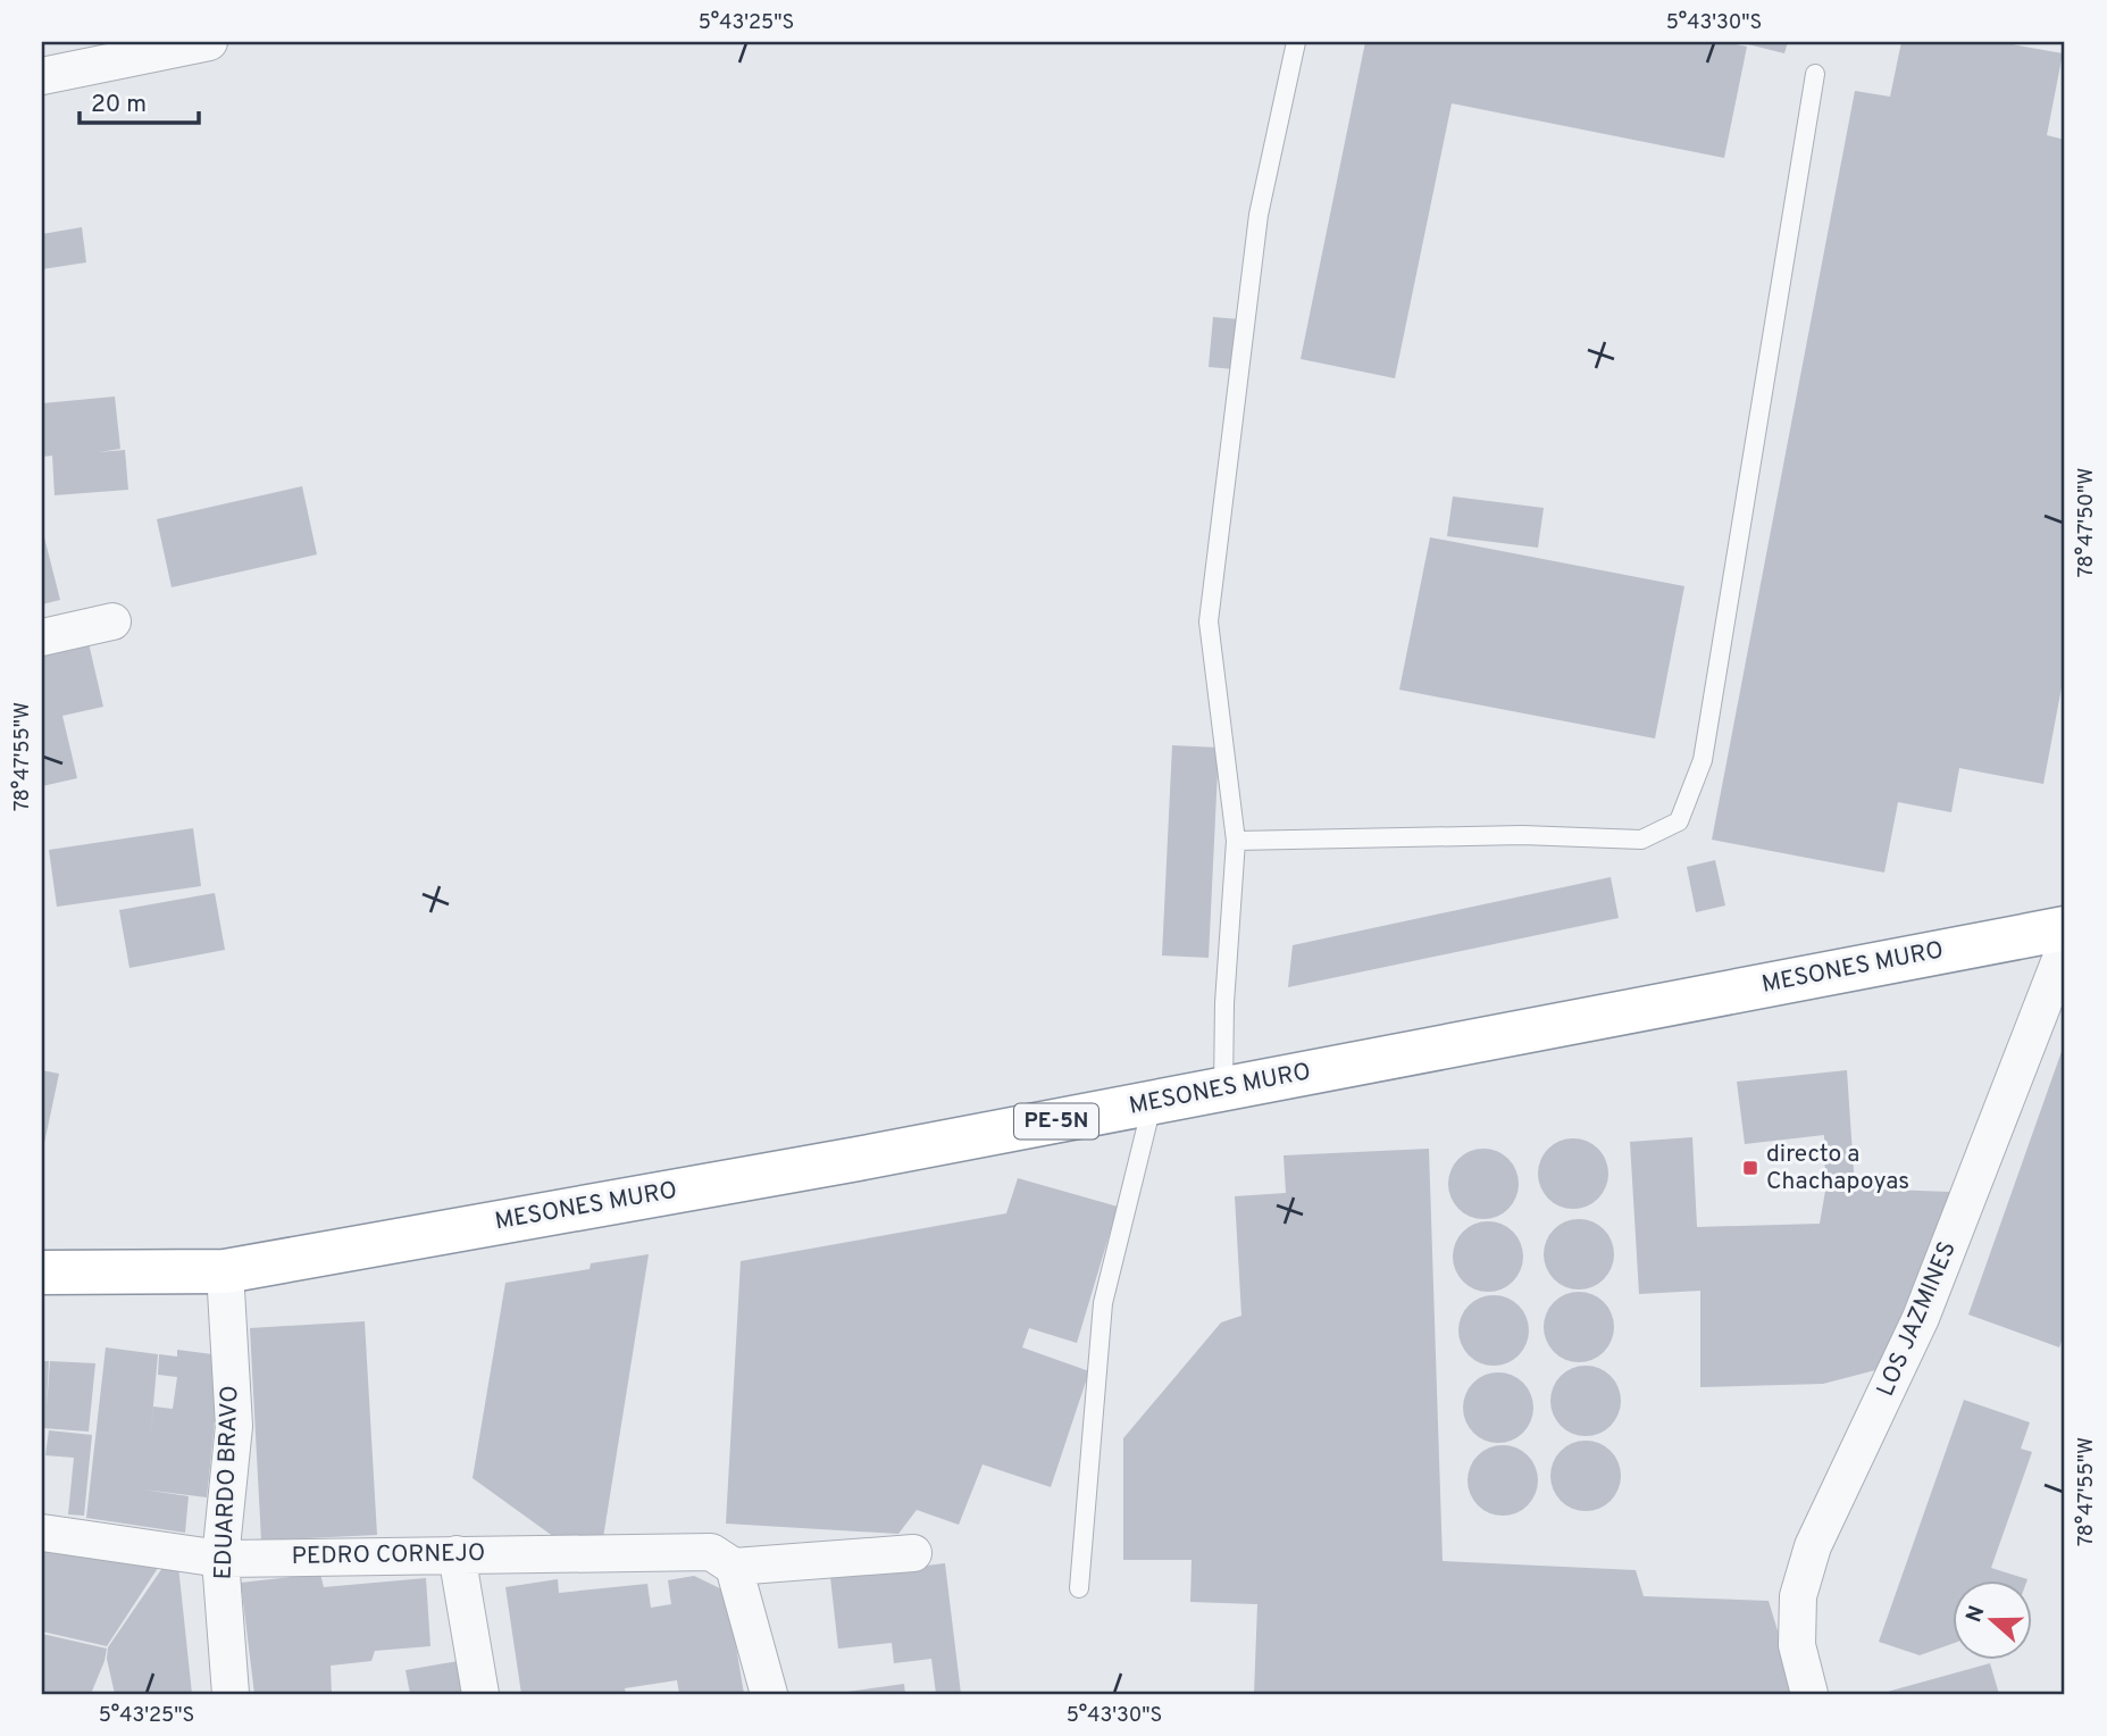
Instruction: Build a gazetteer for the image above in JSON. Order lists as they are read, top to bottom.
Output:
{
  "streets": {
    "highway": ["MESONES MURO", "PE-5N"],
    "street": ["LOS JAZMINES", "EDUARDO BRAVO", "PEDRO CORNEJO"]
  },
  "crossings": [
    ["MESONES MURO", "EDUARDO BRAVO"],
    ["EDUARDO BRAVO", "PEDRO CORNEJO"]
  ],
  "places": {
    "transit": ["directo a Chachapoyas"]
  },
  "scale_bar": "20 m",
  "north": "left",
  "coordinates": [
    "5°43'25\"S",
    "5°43'30\"S",
    "78°47'50\"W",
    "78°47'55\"W"
  ]
}
